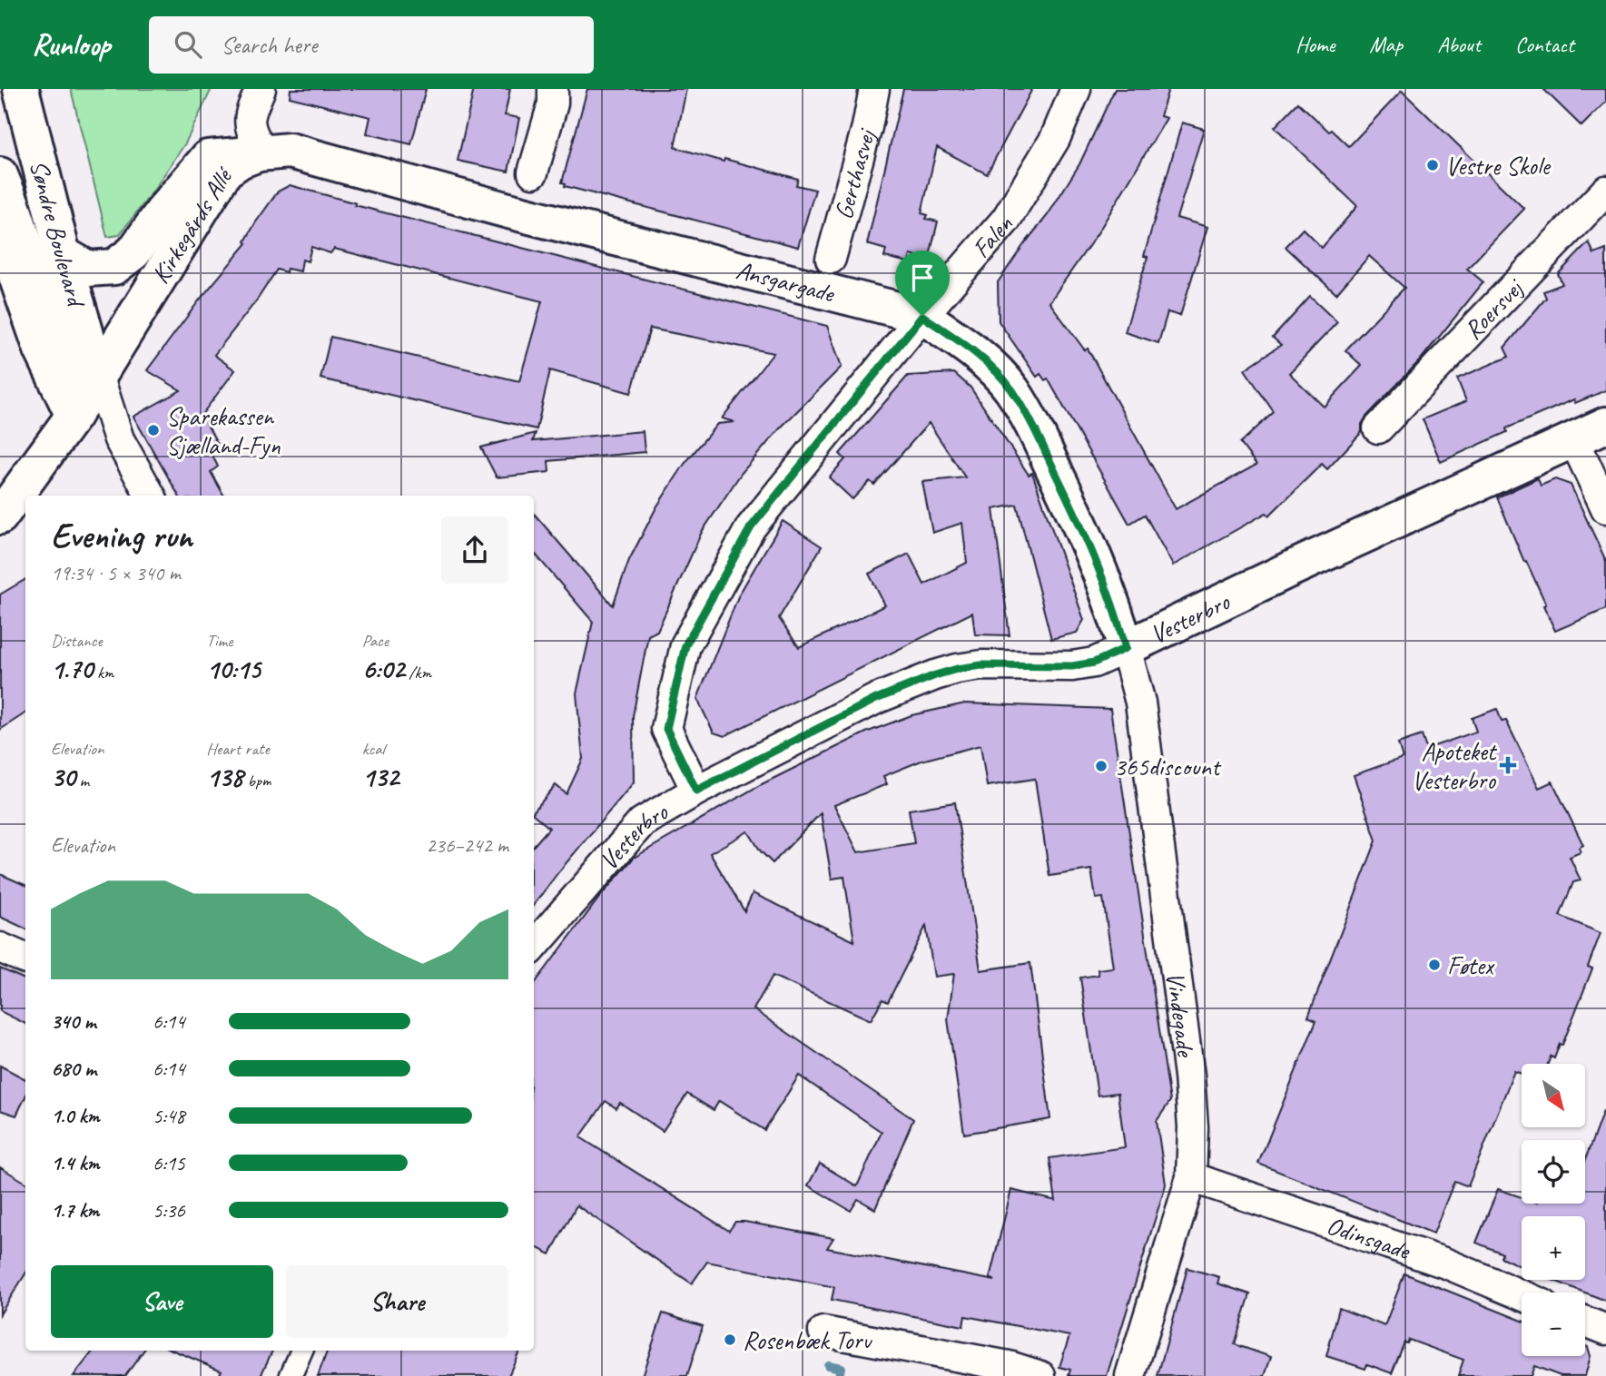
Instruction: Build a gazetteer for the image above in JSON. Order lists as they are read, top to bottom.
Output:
{
  "streets": {
    "main road": [
      "Kirkegårds Allé",
      "Søndre Boulevard",
      "Ansgargade",
      "Vesterbro"
    ],
    "street": [
      "Gerthasvej",
      "Falen",
      "Roersvej",
      "Vindegade",
      "Odinsgade"
    ]
  },
  "crossings": [
    ["Kirkegårds Allé", "Søndre Boulevard"],
    ["Kirkegårds Allé", "Ansgargade"],
    ["Søndre Boulevard", "Ansgargade"],
    ["Falen", "Ansgargade"],
    ["Falen", "Vesterbro"],
    ["Ansgargade", "Vesterbro"],
    ["Ansgargade", "Vindegade"],
    ["Vesterbro", "Vindegade"],
    ["Vindegade", "Odinsgade"]
  ],
  "places": {
    "other": [
      "Vestre Skole",
      "Sparekassen Sjælland-Fyn",
      "365discount",
      "Føtex",
      "Rosenbæk Torv"
    ],
    "health": ["Apoteket Vesterbro"]
  },
  "north": "bottom right",
  "page": {
    "header": "Runloop",
    "search": "Search here",
    "nav": [
      "Home",
      "Map",
      "About",
      "Contact"
    ],
    "heading": ["Evening run", "19:34 · 5 × 340 m"],
    "stats": [
      ["Distance", "1.70 km"],
      ["Time", "10:15"],
      ["Pace", "6:02 /km"],
      ["Elevation", "30 m"],
      ["Heart rate", "138 bpm"],
      ["kcal", "132"]
    ],
    "chart": ["Elevation", "236–242 m"],
    "list": [
      {
        "name": "340 m",
        "note": "6:14"
      },
      {
        "name": "680 m",
        "note": "6:14"
      },
      {
        "name": "1.0 km",
        "note": "5:48"
      },
      {
        "name": "1.4 km",
        "note": "6:15"
      },
      {
        "name": "1.7 km",
        "note": "5:36"
      }
    ],
    "map_buttons": ["+", "−"],
    "buttons": ["Save", "Share"]
  }
}
